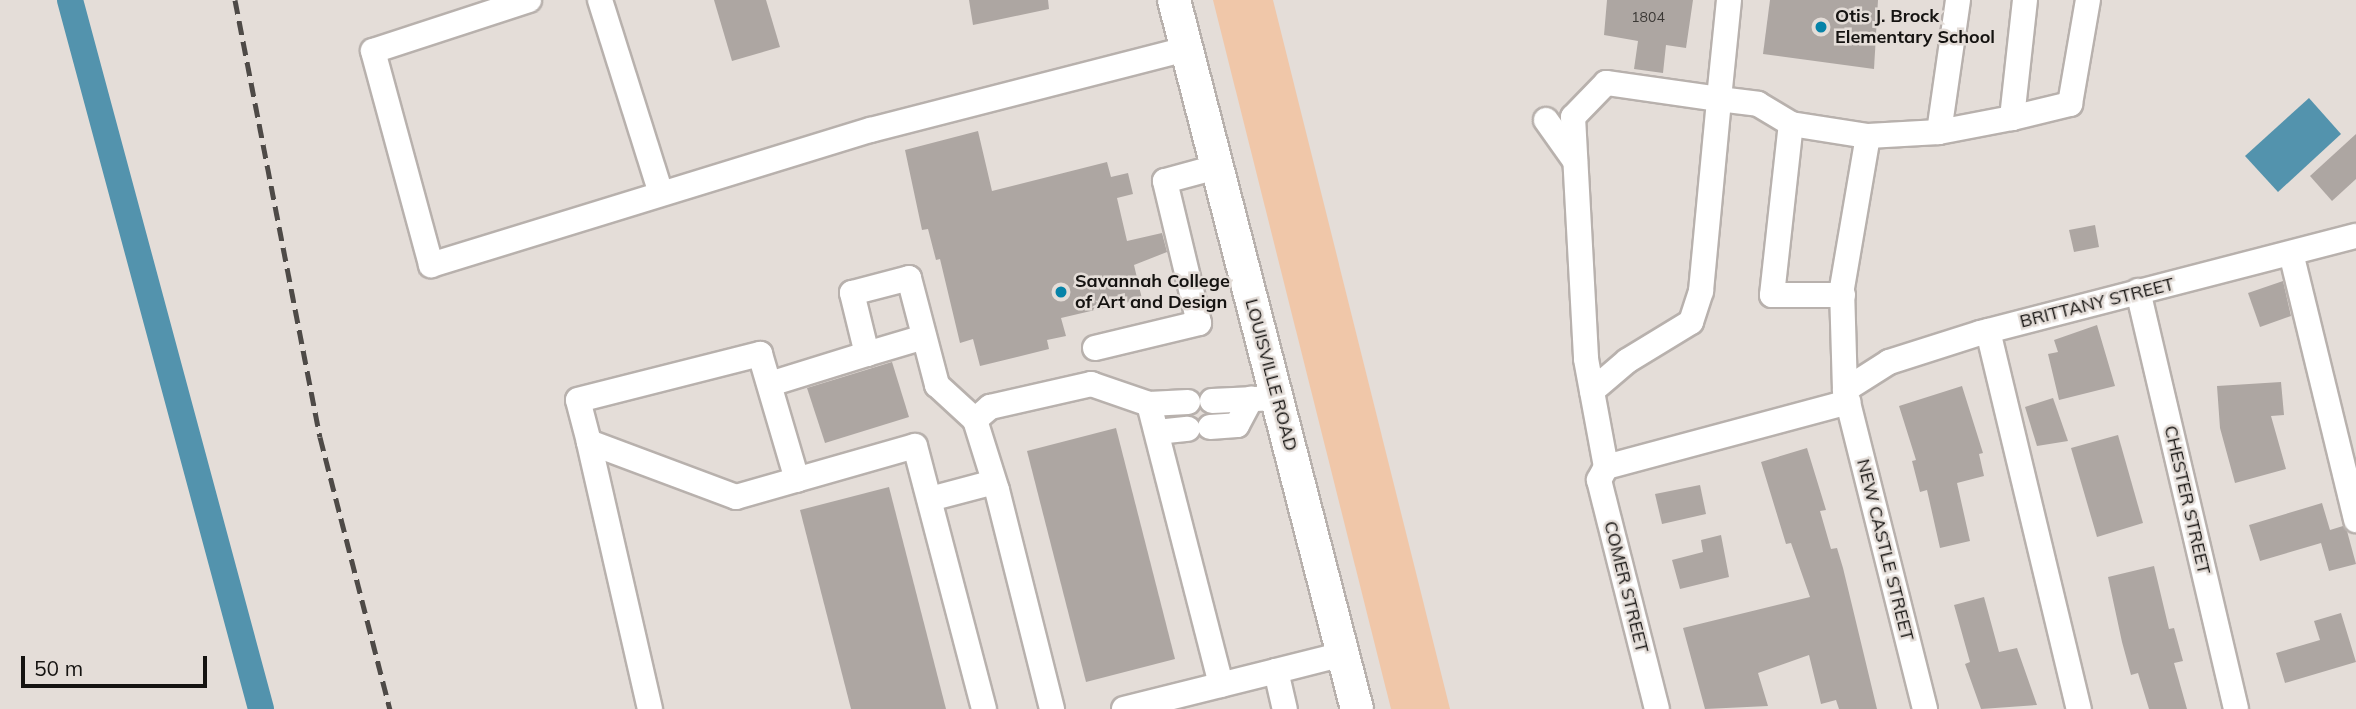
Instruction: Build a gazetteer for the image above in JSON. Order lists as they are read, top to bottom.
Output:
{
  "streets": {
    "main road": ["LOUISVILLE ROAD"],
    "street": [
      "BRITTANY STREET",
      "CHESTER STREET",
      "NEW CASTLE STREET",
      "COMER STREET"
    ]
  },
  "crossings": [
    ["BRITTANY STREET", "CHESTER STREET"],
    ["BRITTANY STREET", "NEW CASTLE STREET"],
    ["BRITTANY STREET", "COMER STREET"]
  ],
  "places": ["Otis J. Brock Elementary School", "Savannah College of Art and Design"],
  "house_numbers": ["1804"],
  "scale_bar": "50 m"
}
